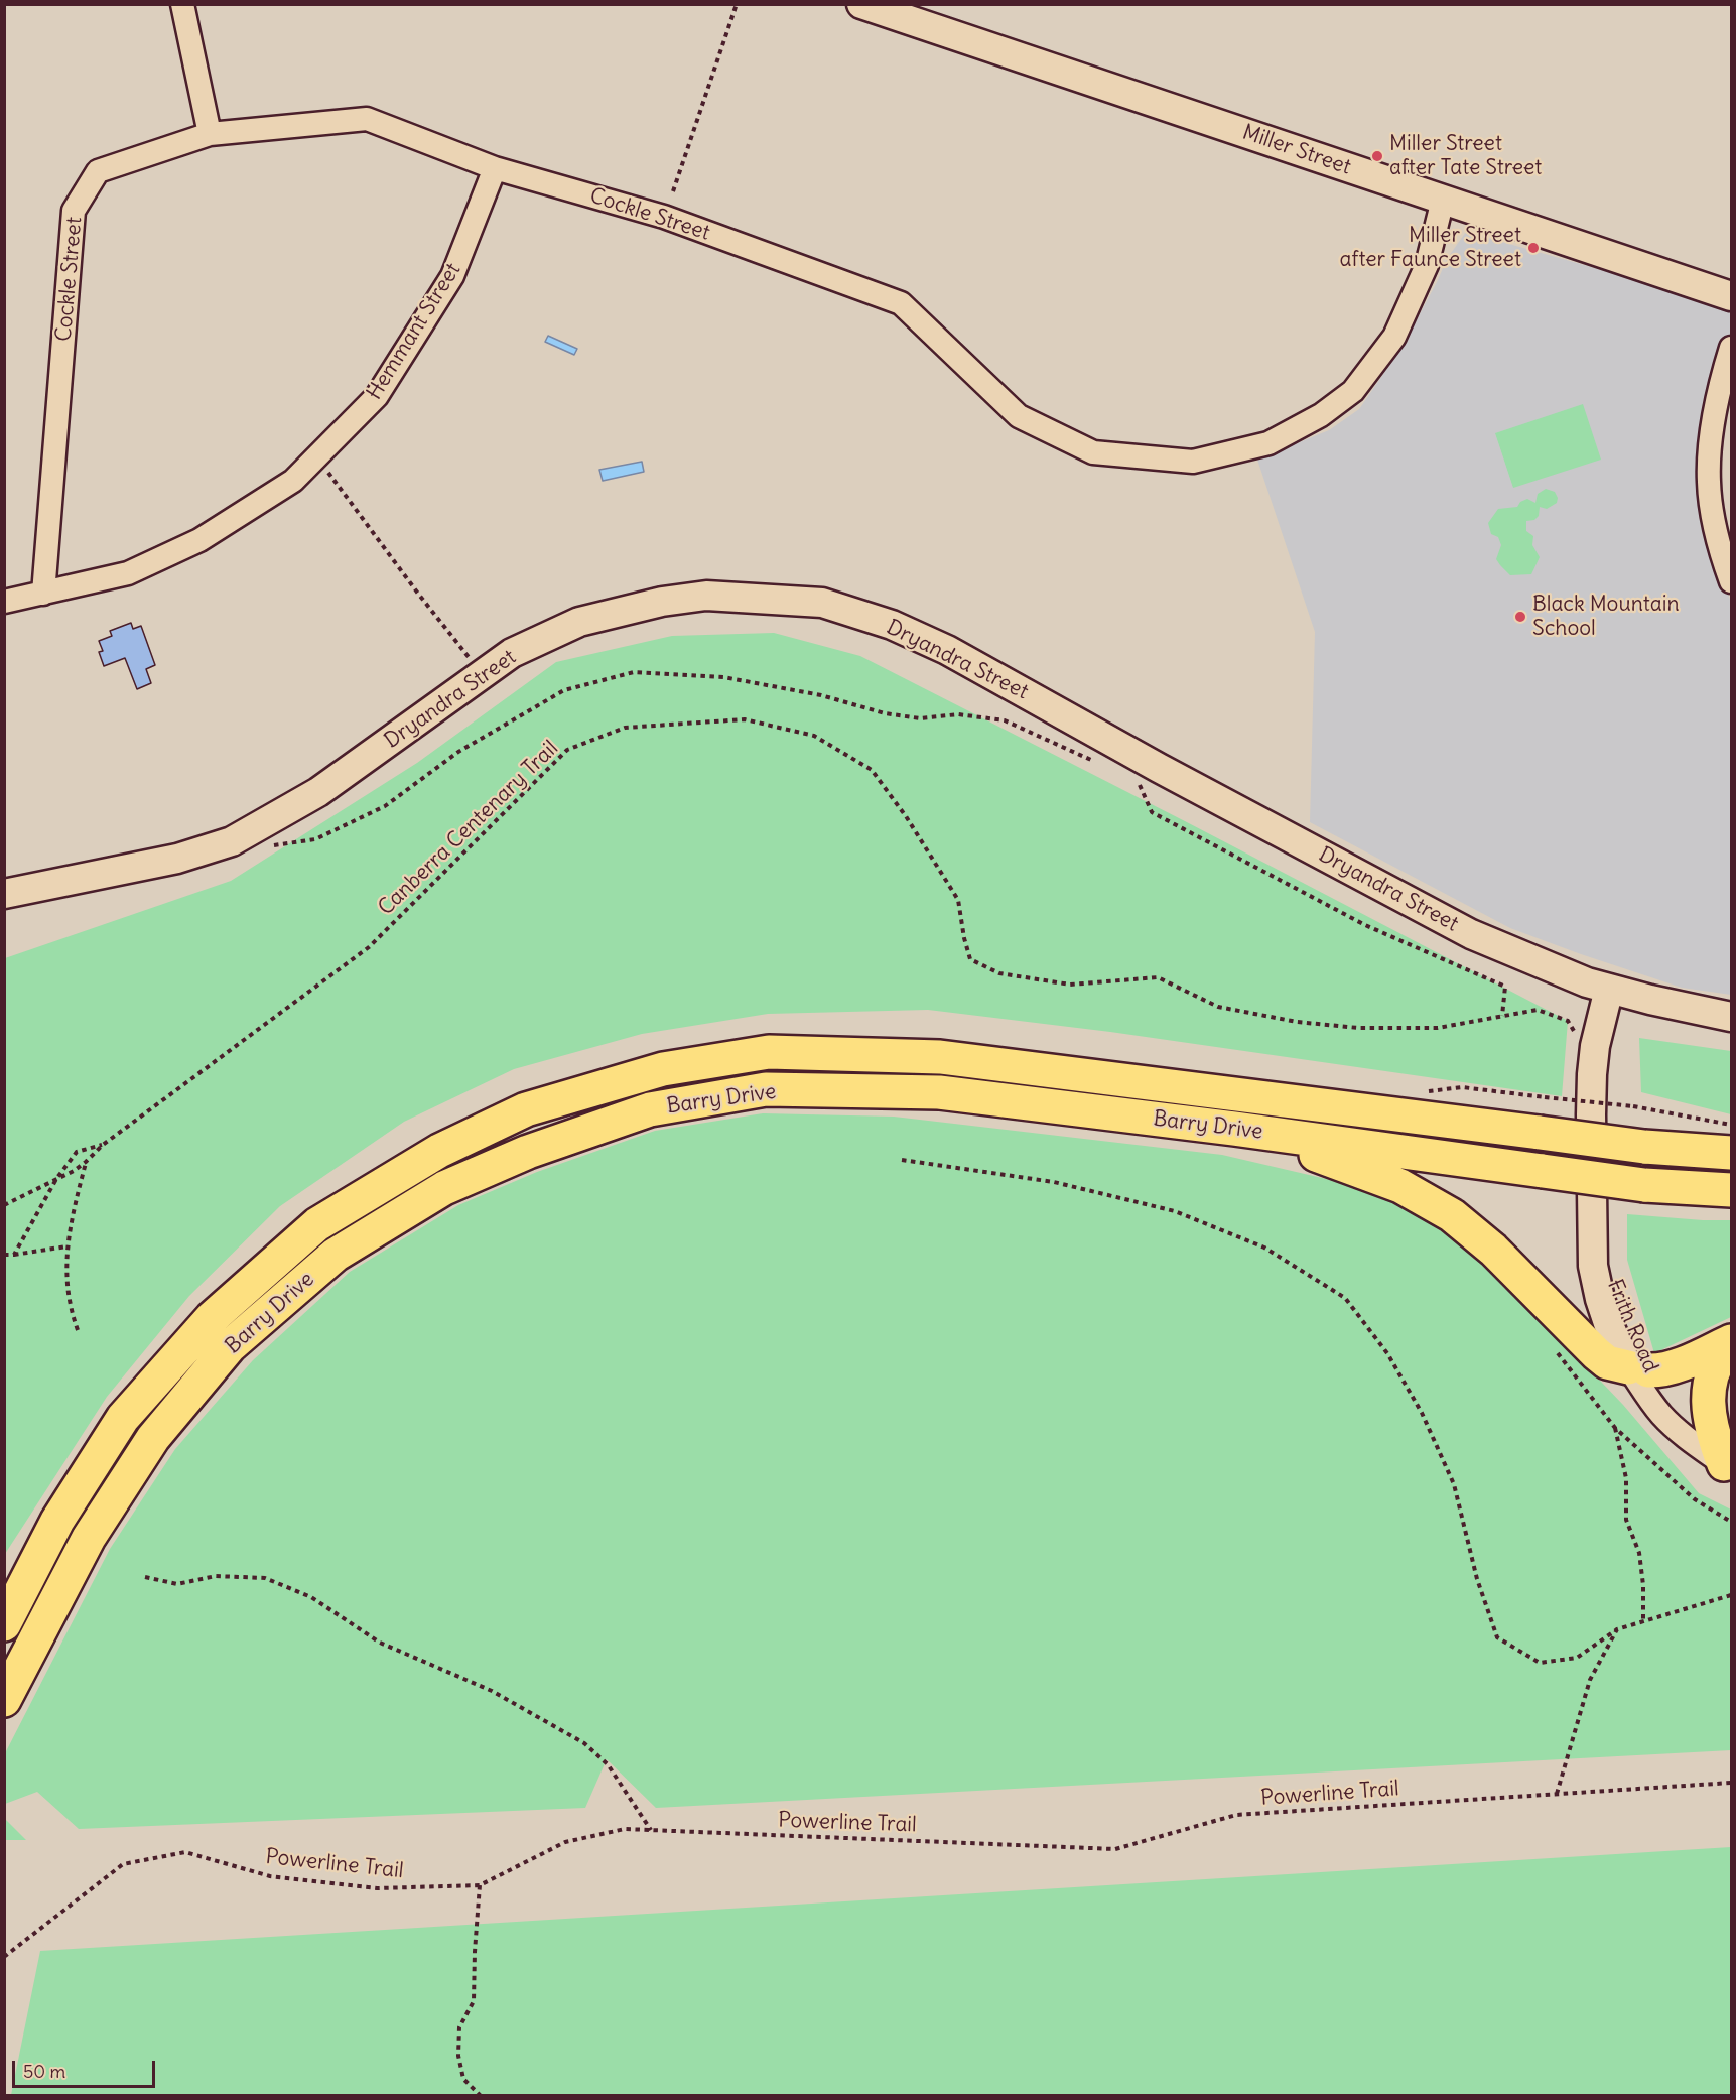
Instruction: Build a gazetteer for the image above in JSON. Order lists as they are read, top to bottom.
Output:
{
  "streets": {
    "main road": ["Barry Drive"],
    "street": [
      "Miller Street",
      "Cockle Street",
      "Hemmant Street",
      "Dryandra Street",
      "Frith Road"
    ],
    "path": ["Canberra Centenary Trail", "Powerline Trail"]
  },
  "crossings": [
    ["Miller Street", "Cockle Street"],
    ["Cockle Street", "Hemmant Street"],
    ["Dryandra Street", "Frith Road"]
  ],
  "places": ["Miller Street after Tate Street", "Miller Street after Faunce Street", "Black Mountain School"],
  "scale_bar": "50 m"
}
